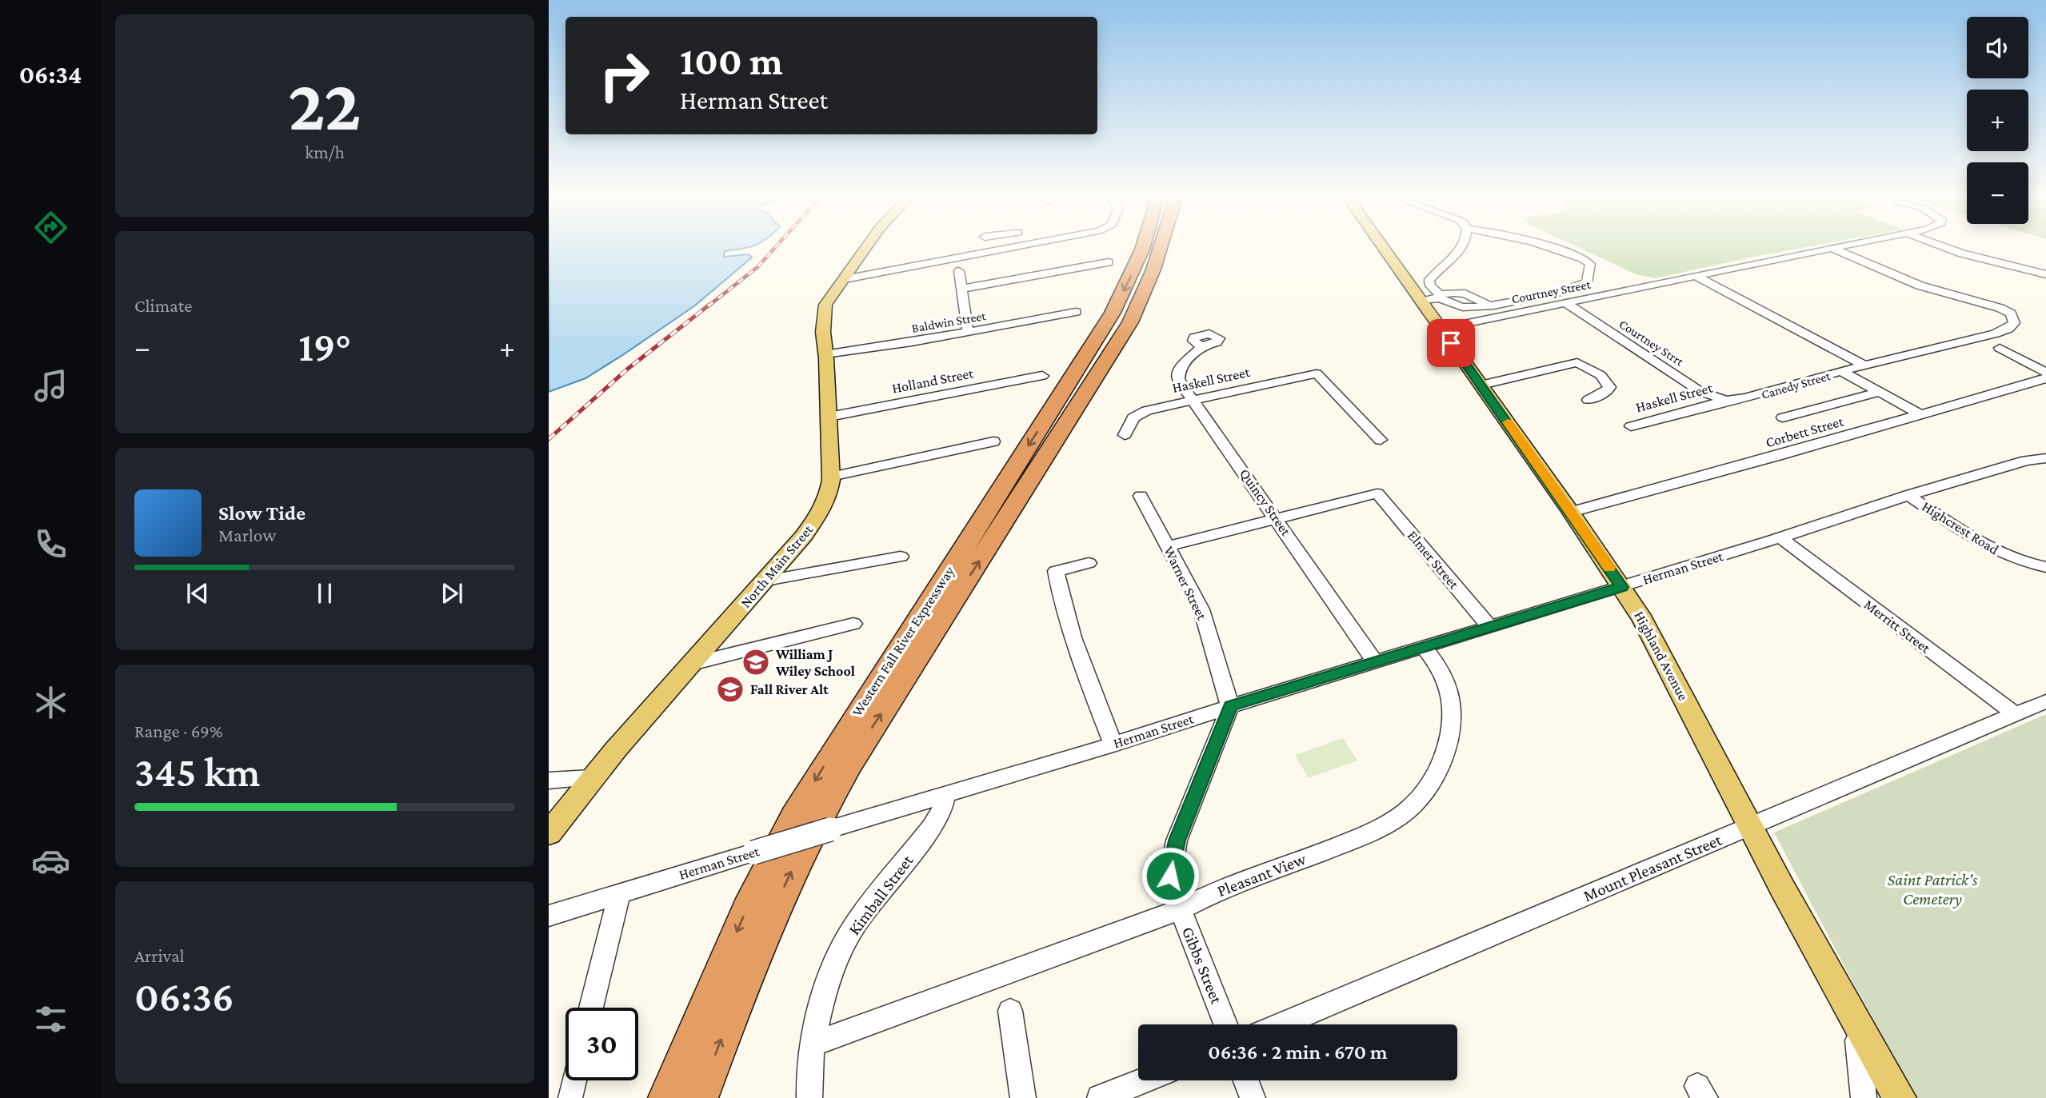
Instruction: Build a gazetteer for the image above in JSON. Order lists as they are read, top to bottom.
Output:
{
  "streets": {
    "highway": ["Western Fall River Expressway"],
    "main road": ["North Main Street", "Highland Avenue"],
    "street": [
      "Courtney Street",
      "Baldwin Street",
      "Courtney Strrt",
      "Haskell Street",
      "Holland Street",
      "Canedy Street",
      "Corbett Street",
      "Quincy Street",
      "Highcrest Road",
      "Elmer Street",
      "Herman Street",
      "Warner Street",
      "Merritt Street",
      "Mount Pleasant Street",
      "Pleasant View",
      "Kimball Street",
      "Gibbs Street"
    ]
  },
  "crossings": [
    ["Courtney Street", "Courtney Strrt"],
    ["Courtney Street", "Highland Avenue"],
    ["Baldwin Street", "North Main Street"],
    ["Courtney Strrt", "Haskell Street"],
    ["Courtney Strrt", "Canedy Street"],
    ["Haskell Street", "Canedy Street"],
    ["Haskell Street", "Quincy Street"],
    ["Holland Street", "North Main Street"],
    ["Corbett Street", "Highland Avenue"],
    ["Quincy Street", "Elmer Street"],
    ["Quincy Street", "Herman Street"],
    ["Highcrest Road", "Herman Street"],
    ["Elmer Street", "Herman Street"],
    ["Herman Street", "Warner Street"],
    ["Herman Street", "Merritt Street"],
    ["Herman Street", "Highland Avenue"],
    ["Herman Street", "Pleasant View"],
    ["Herman Street", "Kimball Street"],
    ["Herman Street", "Gibbs Street"],
    ["Warner Street", "Gibbs Street"],
    ["Merritt Street", "Mount Pleasant Street"],
    ["Highland Avenue", "Mount Pleasant Street"],
    ["Pleasant View", "Kimball Street"],
    ["Pleasant View", "Gibbs Street"]
  ],
  "parks": ["Saint Patrick's Cemetery"],
  "places": {
    "school or university": ["William J Wiley School", "Fall River Alt"]
  },
  "page": {
    "tabs": "06:34",
    "tile": [
      ["22", "km/h"],
      "Climate",
      ["Range · 69%", "345 km"],
      ["Arrival", "06:36"]
    ],
    "map_buttons": ["+", "−"],
    "turn": ["100 m", "Herman Street"],
    "heat": ["−", "19°", "+"],
    "song": ["Slow Tide", "Marlow"],
    "limit": "30",
    "trip": "06:36 · 2 min · 670 m"
  }
}
